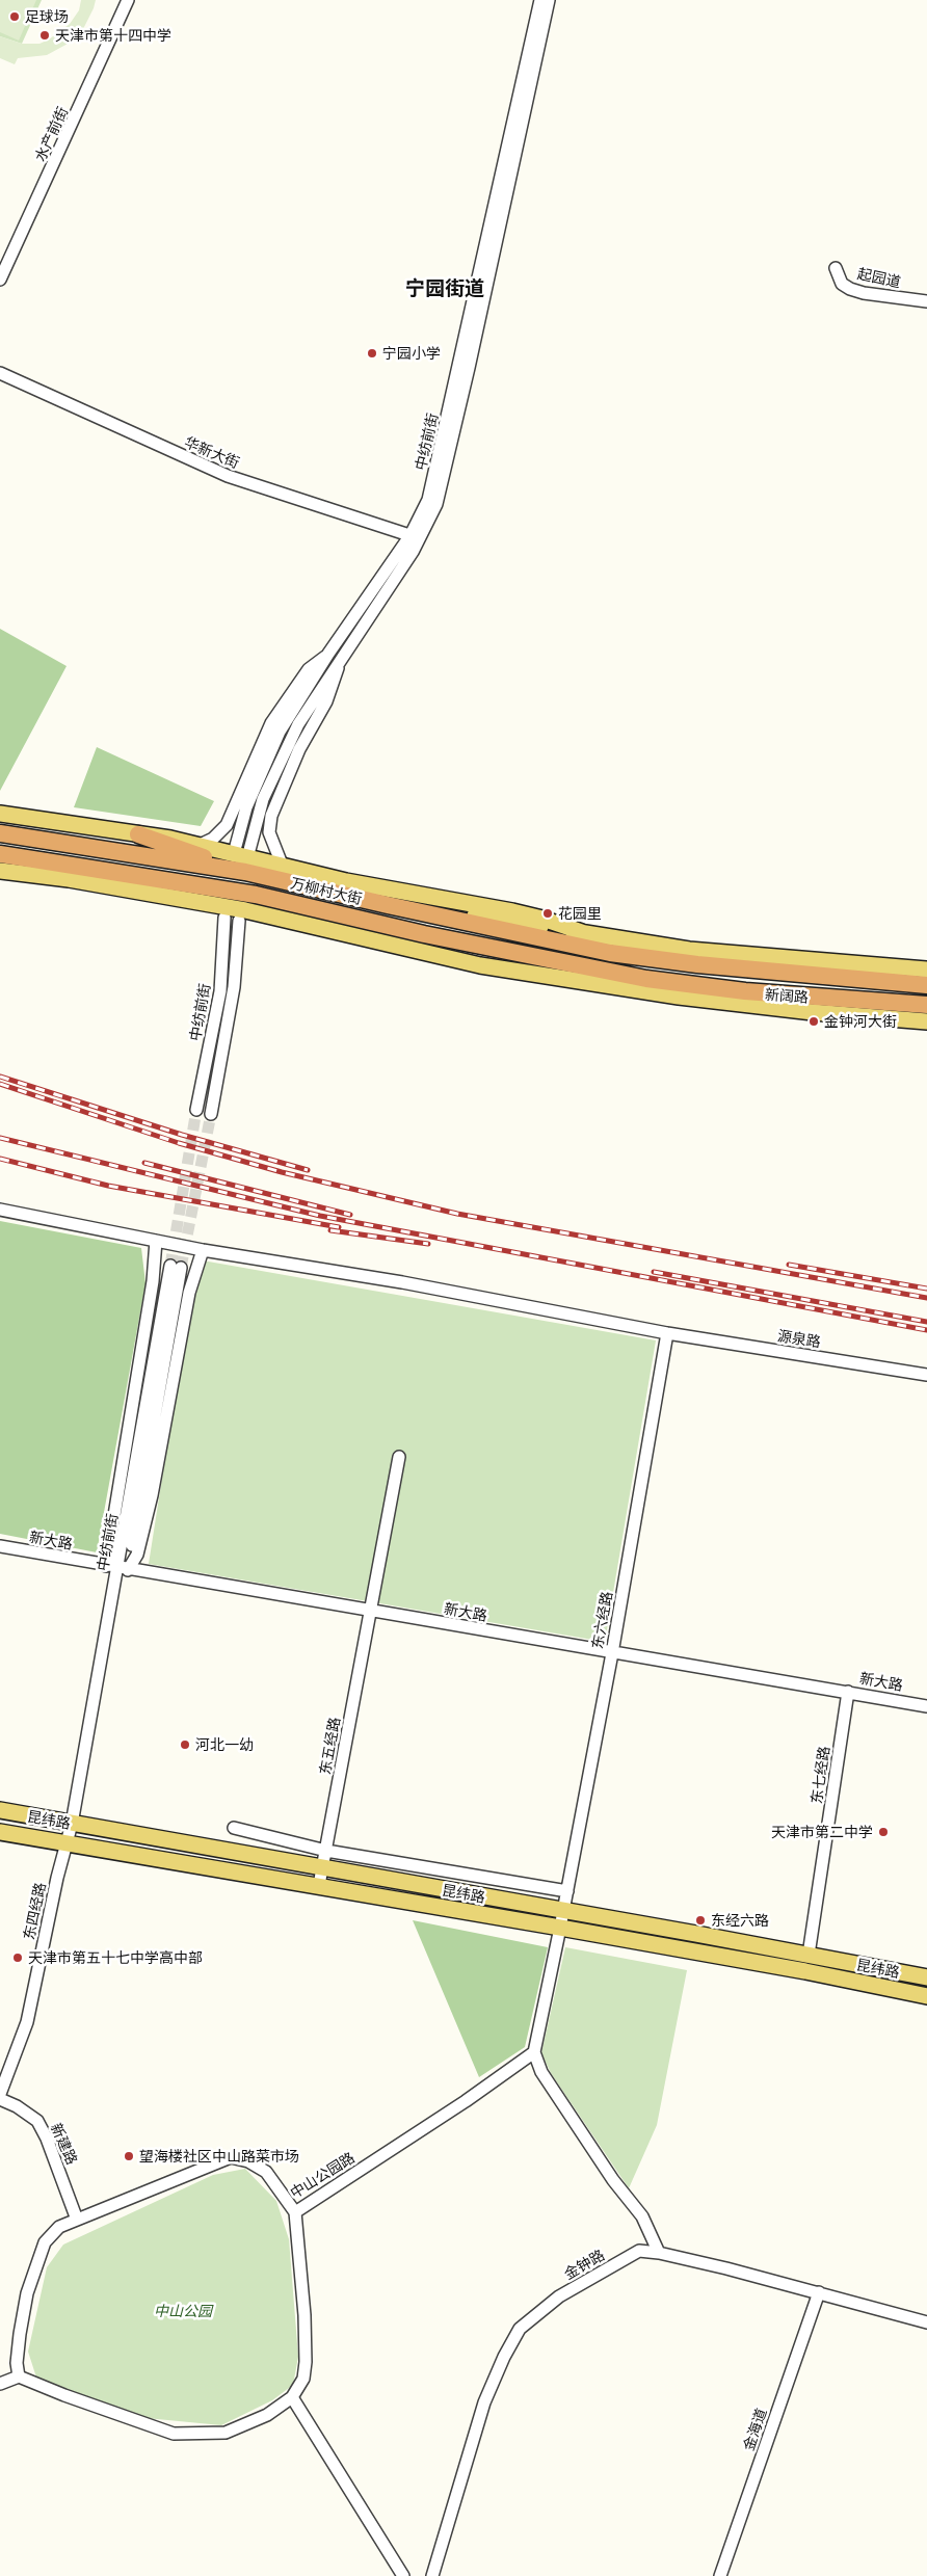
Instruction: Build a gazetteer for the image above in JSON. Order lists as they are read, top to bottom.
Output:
{
  "streets": {
    "highway": ["万柳村大街", "新阔路"],
    "main road": ["昆纬路"],
    "street": [
      "水产前街",
      "起园道",
      "中纺前街",
      "华新大街",
      "源泉路",
      "新大路",
      "东六经路",
      "东五经路",
      "东七经路",
      "东四经路",
      "新建路",
      "中山公园路",
      "金钟路",
      "金海道"
    ]
  },
  "crossings": [
    ["中纺前街", "华新大街"],
    ["中纺前街", "新大路"],
    ["中纺前街", "昆纬路"],
    ["中纺前街", "东四经路"],
    ["万柳村大街", "新阔路"],
    ["源泉路", "东六经路"],
    ["新大路", "东六经路"],
    ["新大路", "东五经路"],
    ["新大路", "东七经路"],
    ["东六经路", "昆纬路"],
    ["东六经路", "中山公园路"],
    ["东五经路", "昆纬路"],
    ["东七经路", "昆纬路"],
    ["昆纬路", "东四经路"],
    ["新建路", "中山公园路"],
    ["金钟路", "金海道"]
  ],
  "districts": ["宁园街道"],
  "parks": ["中山公园"],
  "places": [
    "足球场",
    "天津市第十四中学",
    "宁园小学",
    "花园里",
    "金钟河大街",
    "河北一幼",
    "天津市第二中学",
    "东经六路",
    "天津市第五十七中学高中部",
    "望海楼社区中山路菜市场"
  ]
}
